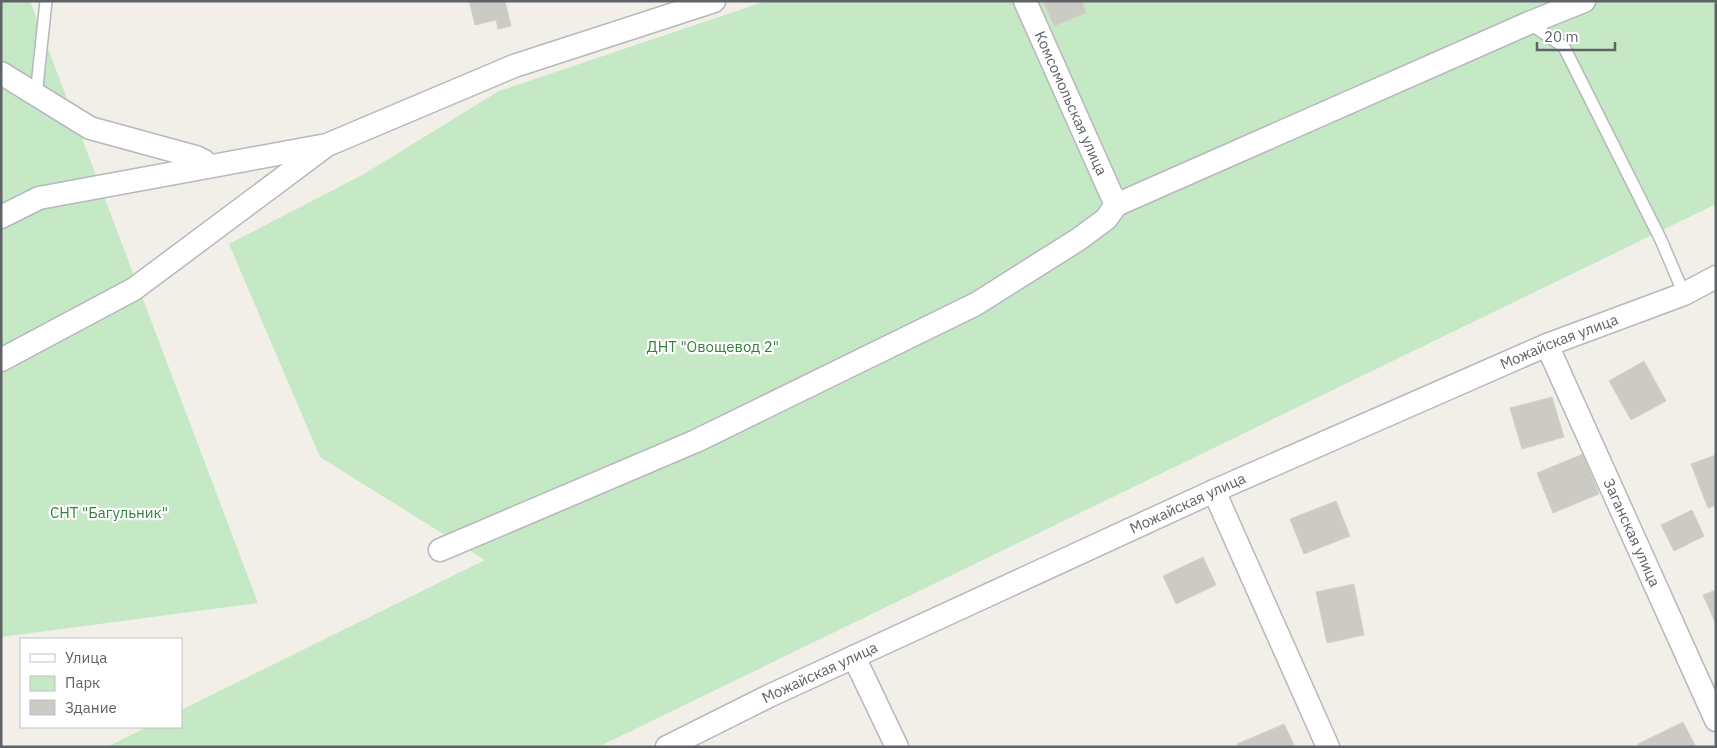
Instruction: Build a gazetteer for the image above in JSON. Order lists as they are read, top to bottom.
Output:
{
  "streets": {
    "street": ["Комсомольская улица", "Можайская улица", "Заганская улица"]
  },
  "crossings": [
    ["Можайская улица", "Заганская улица"]
  ],
  "parks": ["ДНТ \"Овощевод 2\"", "СНТ \"Багульник\""],
  "legend": ["Улица", "Парк", "Здание"],
  "scale_bar": "20 m"
}
